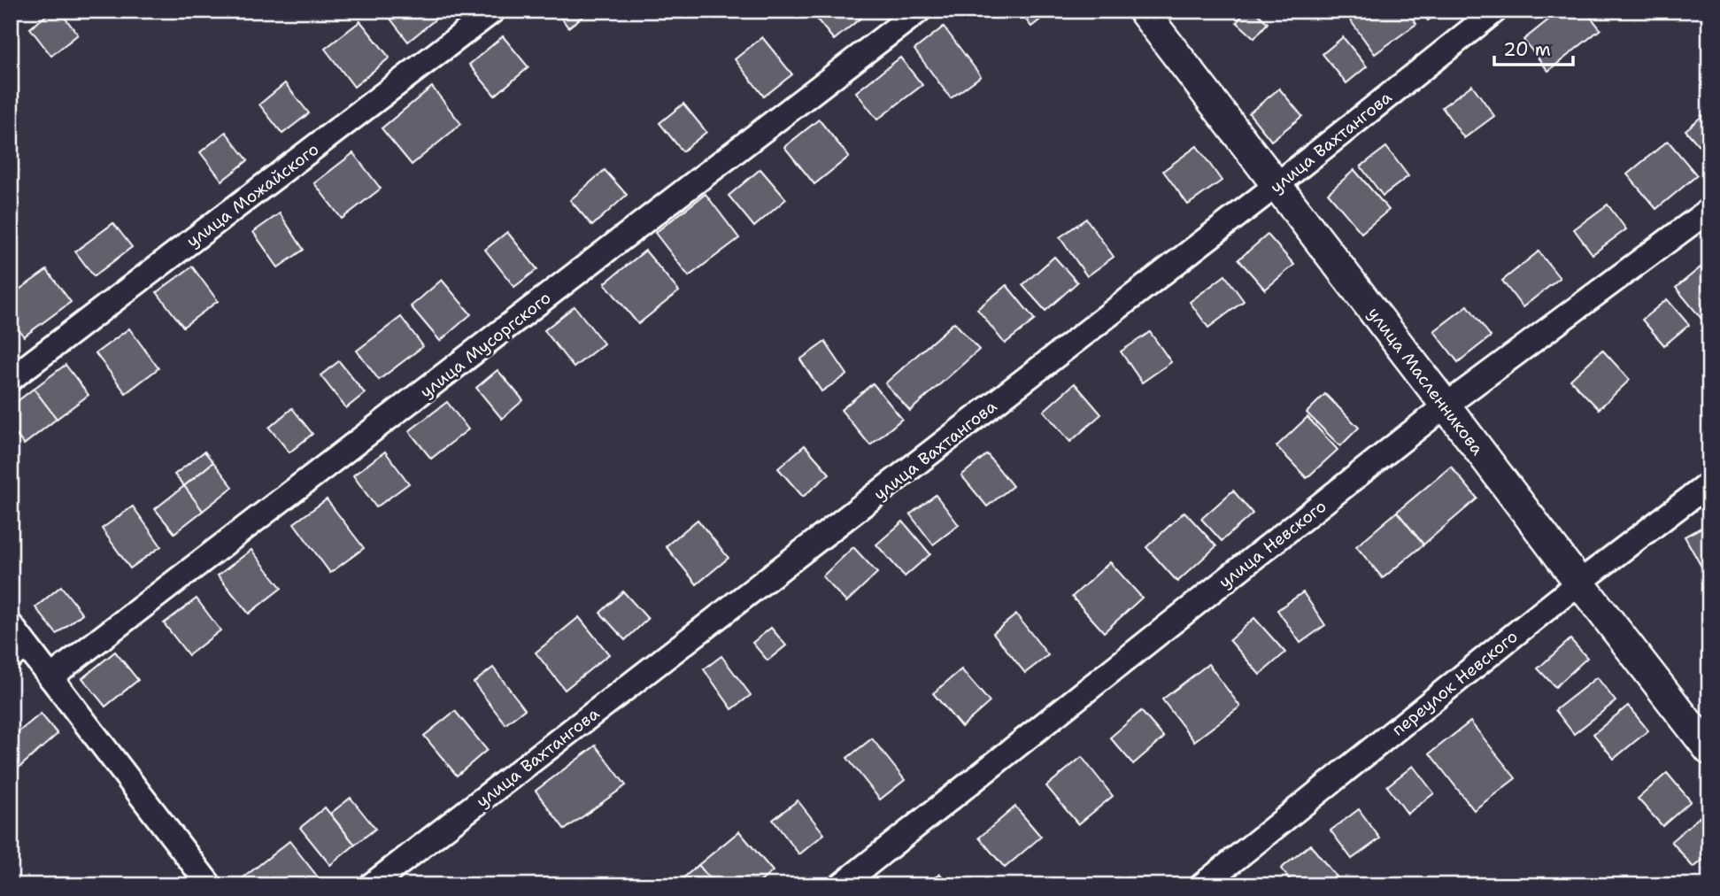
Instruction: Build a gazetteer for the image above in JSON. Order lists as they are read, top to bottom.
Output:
{
  "streets": {
    "street": [
      "улица Вахтангова",
      "улица Можайского",
      "улица Мусоргского",
      "улица Масленникова",
      "улица Невского",
      "переулок Невского"
    ]
  },
  "crossings": [
    ["улица Вахтангова", "улица Масленникова"],
    ["улица Масленникова", "улица Невского"],
    ["улица Масленникова", "переулок Невского"]
  ],
  "scale_bar": "20 m"
}
